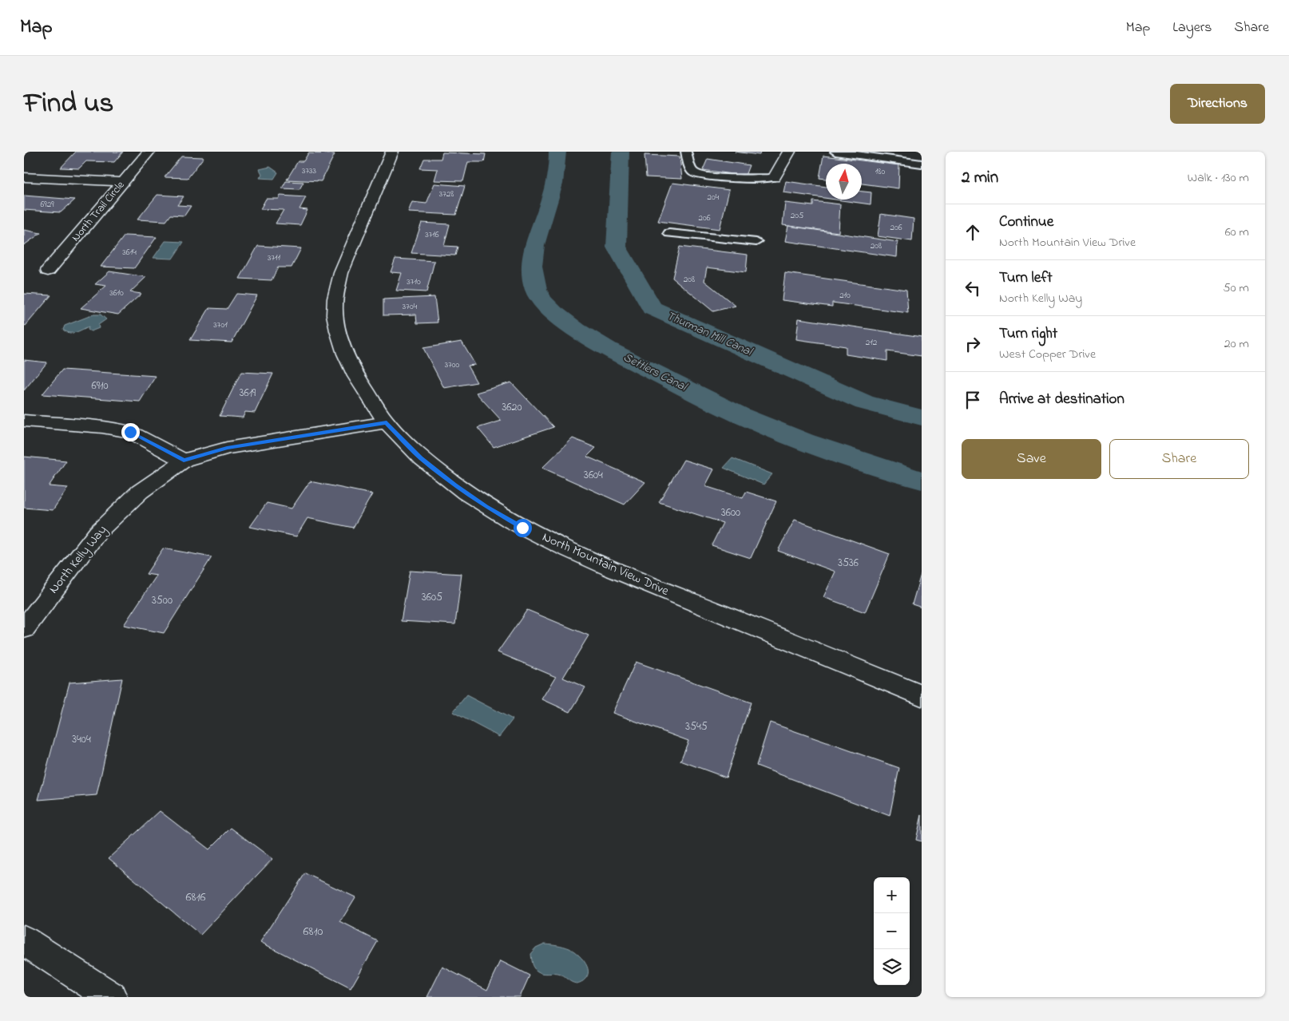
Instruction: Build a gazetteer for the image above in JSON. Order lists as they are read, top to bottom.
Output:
{
  "streets": {
    "street": ["North Trail Circle", "North Kelly Way", "North Mountain View Drive"]
  },
  "crossings": [
    ["North Kelly Way", "North Mountain View Drive"]
  ],
  "water": ["Thurman Mill Canal", "Settlers Canal"],
  "house_numbers": [
    "3733",
    "180",
    "3728",
    "204",
    "6929",
    "205",
    "206",
    "206",
    "3716",
    "208",
    "3614",
    "3711",
    "208",
    "3710",
    "3610",
    "210",
    "3704",
    "3701",
    "212",
    "3700",
    "6910",
    "3619",
    "3620",
    "3604",
    "3600",
    "3536",
    "3605",
    "3500",
    "3545",
    "3404",
    "6816",
    "6810"
  ],
  "north": "top",
  "page": {
    "header": "Map",
    "nav": ["Map", "Layers", "Share"],
    "title": "Find us",
    "buttons": [
      "Directions",
      ["Save", "Share"]
    ],
    "heading": ["2 min", "Walk · 130 m"],
    "list": [
      ["Continue", "North Mountain View Drive", "60 m"],
      ["Turn left", "North Kelly Way", "50 m"],
      ["Turn right", "West Copper Drive", "20 m"],
      "Arrive at destination"
    ],
    "map_buttons": ["+", "−"]
  }
}
